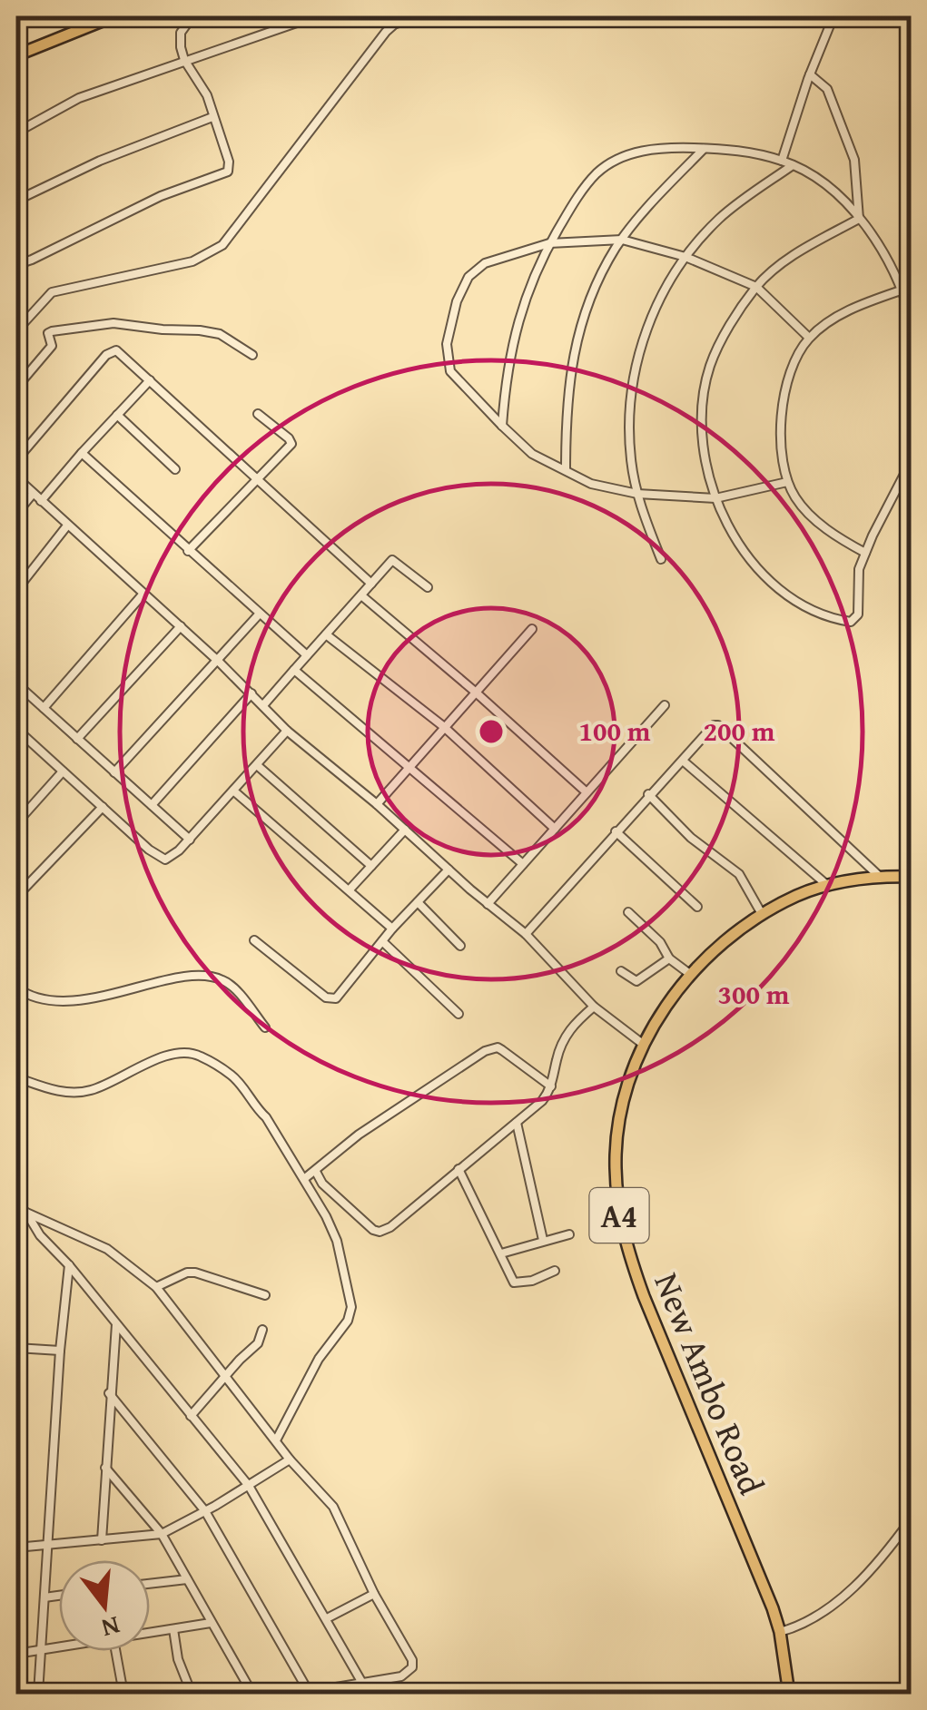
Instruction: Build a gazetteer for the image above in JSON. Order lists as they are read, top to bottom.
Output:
{
  "streets": {
    "main road": ["A4", "New Ambo Road"]
  },
  "north": "bottom",
  "rings": ["100 m", "200 m", "300 m"]
}
